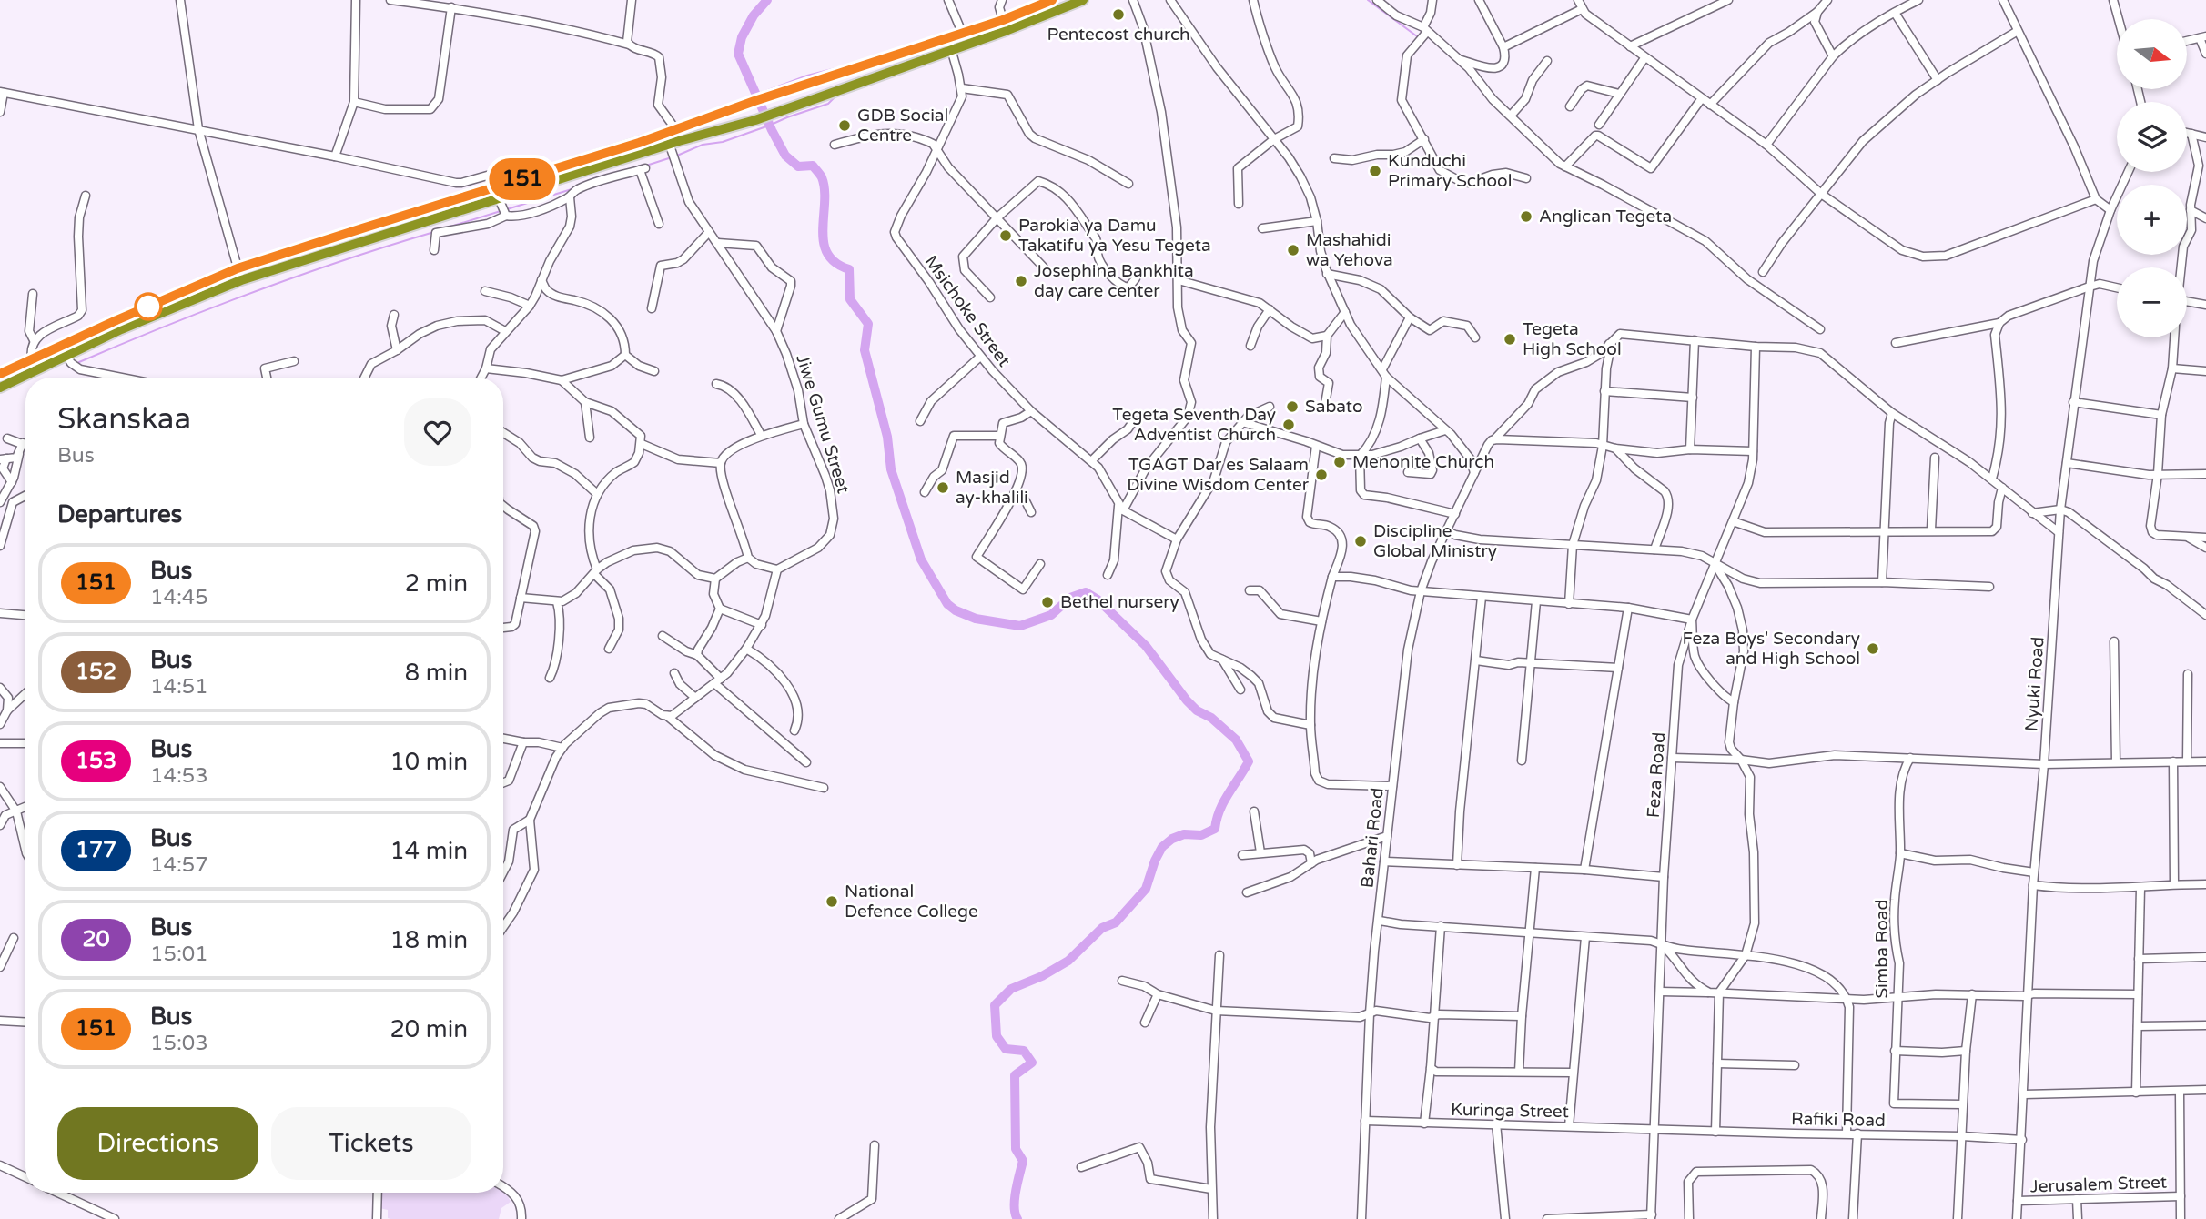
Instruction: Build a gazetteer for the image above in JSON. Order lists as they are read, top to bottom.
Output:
{
  "streets": {
    "street": [
      "Msichoke Street",
      "Jiwe Gumu Street",
      "Nyuki Road",
      "Feza Road",
      "Bahari Road",
      "Simba Road",
      "Kuringa Street",
      "Rafiki Road",
      "Jerusalem Street"
    ]
  },
  "crossings": [
    ["Nyuki Road", "Rafiki Road"],
    ["Nyuki Road", "Jerusalem Street"],
    ["Feza Road", "Kuringa Street"],
    ["Feza Road", "Rafiki Road"],
    ["Bahari Road", "Kuringa Street"],
    ["Kuringa Street", "Rafiki Road"]
  ],
  "places": [
    "Pentecost church",
    "GDB Social Centre",
    "Kunduchi Primary School",
    "Anglican Tegeta",
    "Parokia ya Damu Takatifu ya Yesu Tegeta",
    "Mashahidi wa Yehova",
    "Josephina Bankhita day care center",
    "Tegeta High School",
    "Sabato",
    "Tegeta Seventh Day Adventist Church",
    "Menonite Church",
    "TGAGT Dar es Salaam Divine Wisdom Center",
    "Masjid ay-khalili",
    "Discipline Global Ministry",
    "Bethel nursery",
    "Feza Boys' Secondary and High School",
    "National Defence College"
  ],
  "lines": ["bus line 151"],
  "north": "right",
  "page": {
    "on_map": "151",
    "map_buttons": ["+", "−"],
    "heading": [
      ["Skanskaa", "Bus"],
      "Departures"
    ],
    "list": [
      {
        "mark": "151",
        "name": "Bus",
        "note": "14:45",
        "value": "2 min"
      },
      {
        "mark": "152",
        "name": "Bus",
        "note": "14:51",
        "value": "8 min"
      },
      {
        "mark": "153",
        "name": "Bus",
        "note": "14:53",
        "value": "10 min"
      },
      {
        "mark": "177",
        "name": "Bus",
        "note": "14:57",
        "value": "14 min"
      },
      {
        "mark": "20",
        "name": "Bus",
        "note": "15:01",
        "value": "18 min"
      },
      {
        "mark": "151",
        "name": "Bus",
        "note": "15:03",
        "value": "20 min"
      }
    ],
    "buttons": ["Directions", "Tickets"]
  }
}
